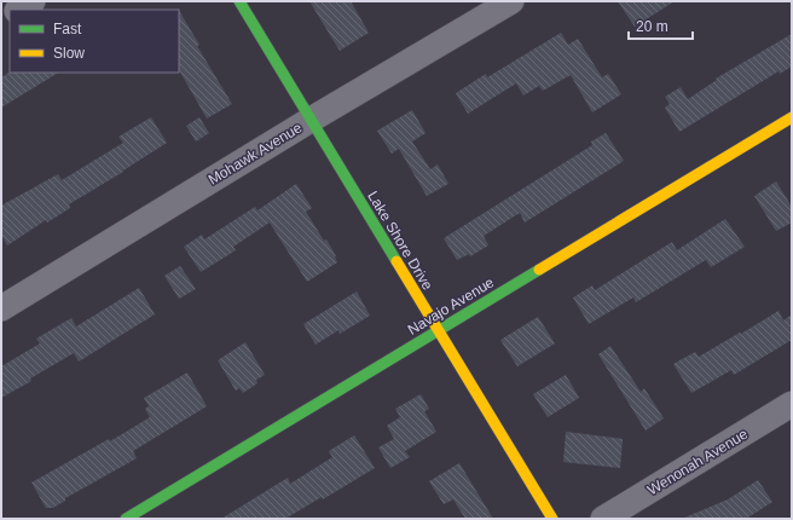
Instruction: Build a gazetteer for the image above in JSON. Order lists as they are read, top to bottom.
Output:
{
  "streets": {
    "street": [
      "Mohawk Avenue",
      "Lake Shore Drive",
      "Navajo Avenue",
      "Wenonah Avenue"
    ]
  },
  "crossings": [
    ["Mohawk Avenue", "Lake Shore Drive"],
    ["Lake Shore Drive", "Navajo Avenue"]
  ],
  "legend": ["Fast", "Slow"],
  "scale_bar": "20 m"
}
